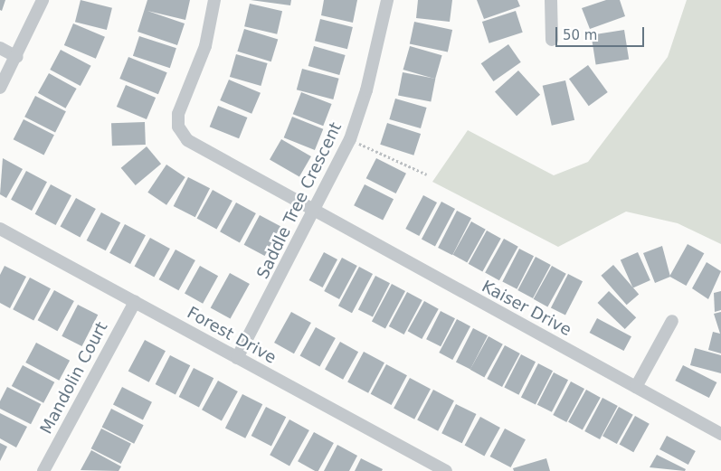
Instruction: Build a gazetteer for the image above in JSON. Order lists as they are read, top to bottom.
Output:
{
  "streets": {
    "street": [
      "Saddle Tree Crescent",
      "Kaiser Drive",
      "Forest Drive",
      "Mandolin Court"
    ]
  },
  "crossings": [
    ["Saddle Tree Crescent", "Kaiser Drive"],
    ["Saddle Tree Crescent", "Forest Drive"],
    ["Forest Drive", "Mandolin Court"]
  ],
  "scale_bar": "50 m"
}
